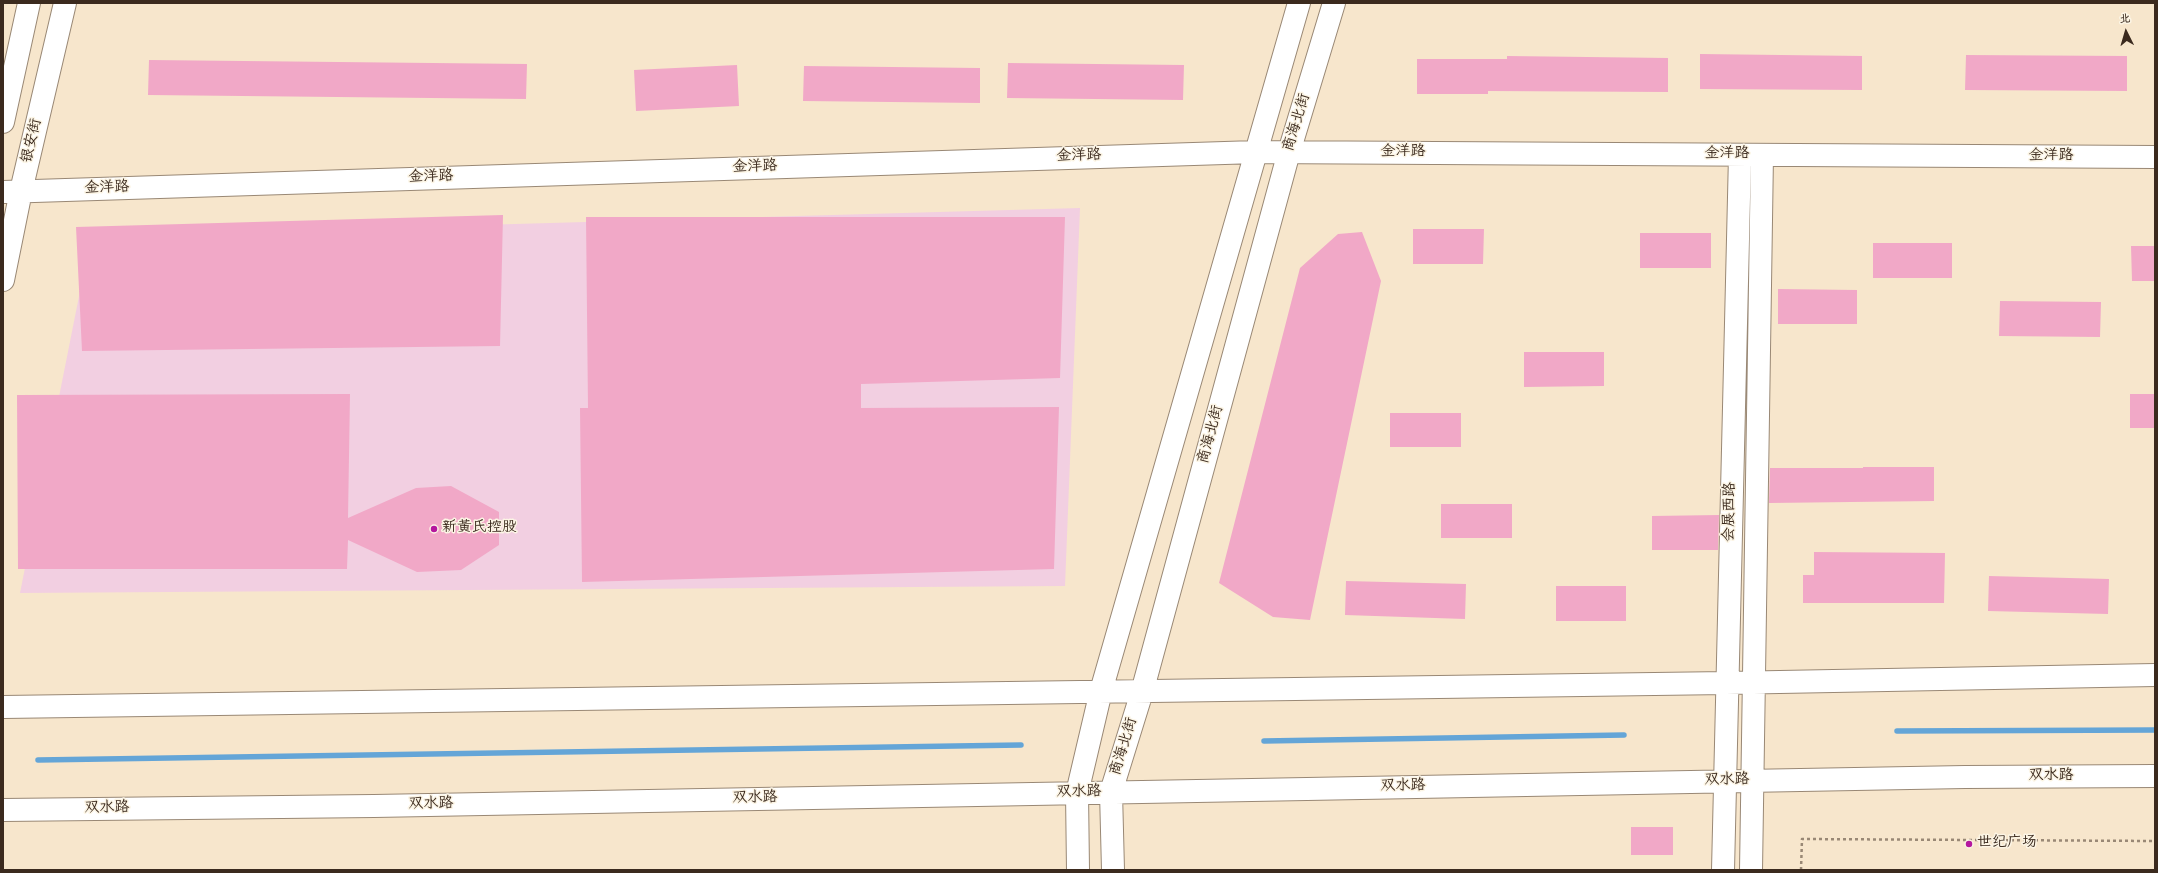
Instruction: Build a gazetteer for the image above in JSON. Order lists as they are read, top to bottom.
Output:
{
  "streets": {
    "main road": [
      "商海北街",
      "银安街",
      "金洋路",
      "会展西路",
      "双水路"
    ]
  },
  "crossings": [
    ["商海北街", "金洋路"],
    ["商海北街", "双水路"],
    ["银安街", "金洋路"],
    ["金洋路", "会展西路"],
    ["会展西路", "双水路"]
  ],
  "places": ["新黄氏控股", "世纪广场"],
  "north": "top"
}
